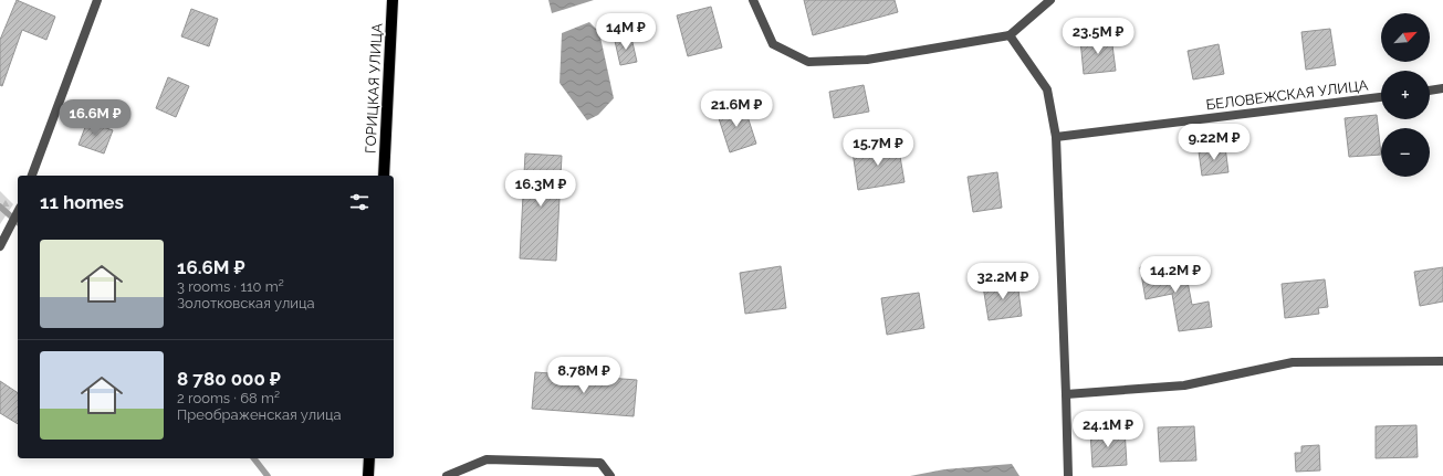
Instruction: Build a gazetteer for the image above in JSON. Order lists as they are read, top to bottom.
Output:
{
  "streets": {
    "main road": ["ГОРИЦКАЯ УЛИЦА"],
    "street": ["БЕЛОВЕЖСКАЯ УЛИЦА"]
  },
  "north": "top right",
  "page": {
    "map_buttons": ["+", "−"],
    "price": [
      "14M ₽",
      "23.5M ₽",
      "21.6M ₽",
      "16.6M ₽",
      "9.22M ₽",
      "15.7M ₽",
      "16.3M ₽",
      "14.2M ₽",
      "32.2M ₽",
      "8.78M ₽",
      "24.1M ₽"
    ],
    "heading": "11 homes",
    "list": [
      {
        "name": "16.6M ₽",
        "note": "3 rooms · 110 m² · Золотковская улица"
      },
      {
        "name": "8 780 000 ₽",
        "note": "2 rooms · 68 m² · Преображенская улица"
      }
    ]
  }
}
